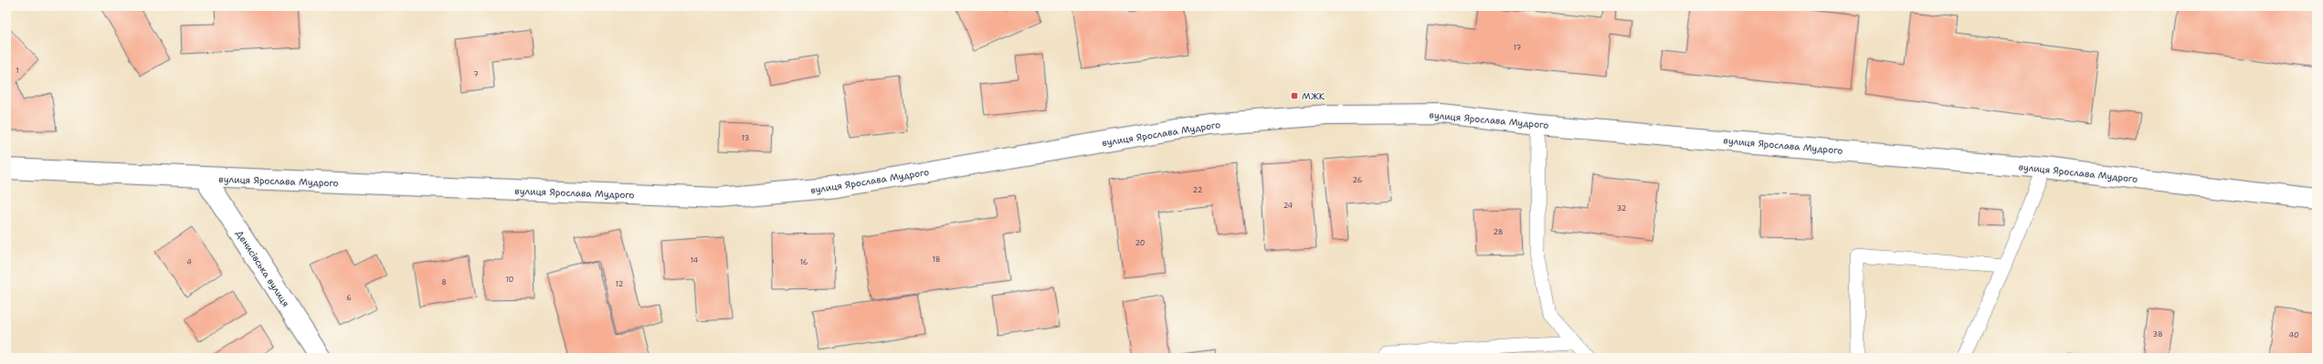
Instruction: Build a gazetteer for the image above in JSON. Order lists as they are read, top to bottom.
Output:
{
  "streets": {
    "main road": ["вулиця Ярослава Мудрого", "Денисівська вулиця"]
  },
  "crossings": [
    ["вулиця Ярослава Мудрого", "Денисівська вулиця"]
  ],
  "places": {
    "transit": ["МЖК"]
  },
  "house_numbers": [
    "17",
    "1",
    "7",
    "13",
    "26",
    "22",
    "24",
    "32",
    "28",
    "20",
    "18",
    "14",
    "4",
    "16",
    "10",
    "8",
    "12",
    "6",
    "38",
    "40"
  ]
}
